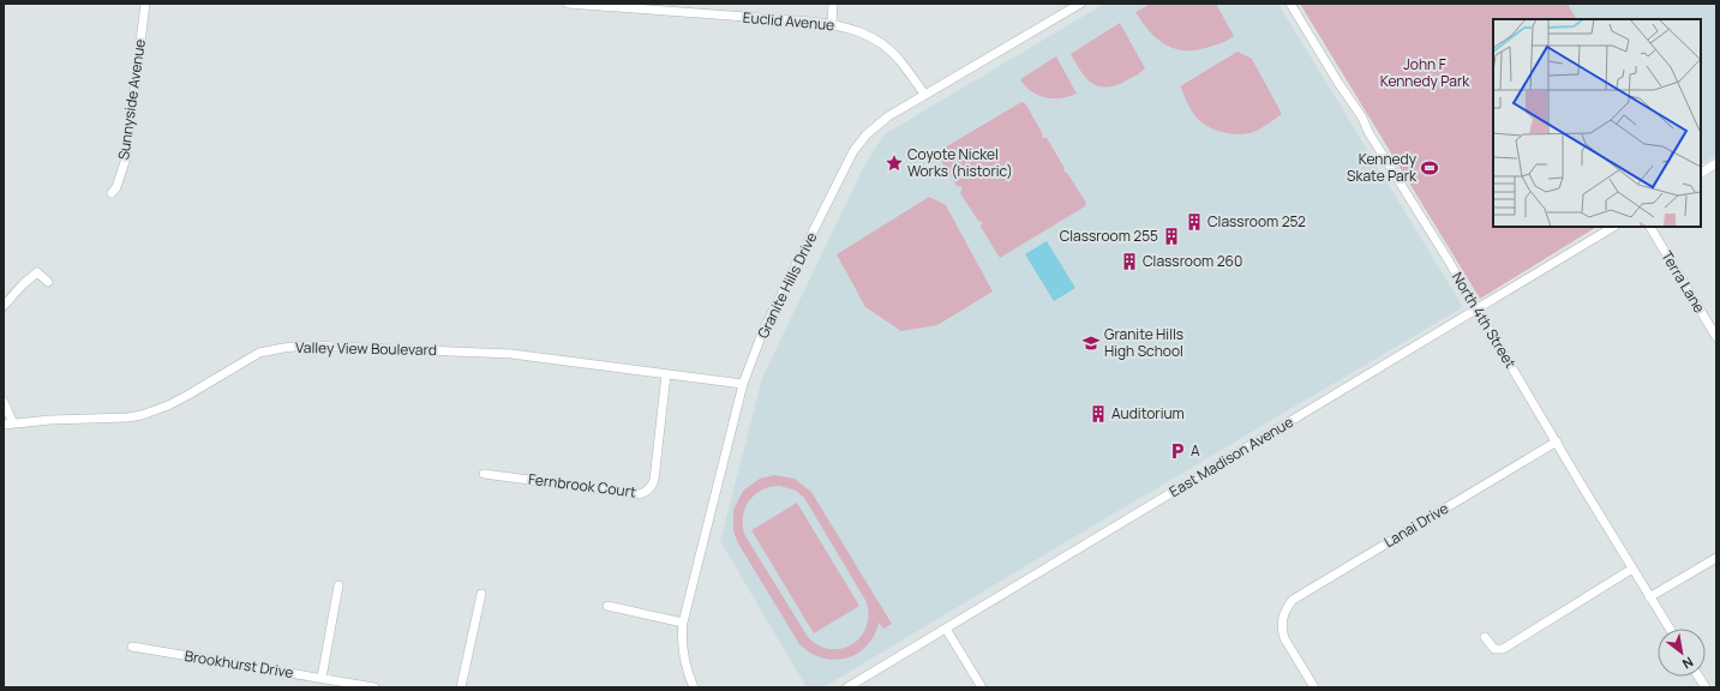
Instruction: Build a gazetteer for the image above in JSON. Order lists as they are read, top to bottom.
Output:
{
  "streets": {
    "street": [
      "Euclid Avenue",
      "Sunnyside Avenue",
      "Terra Lane",
      "Granite Hills Drive",
      "North 4th Street",
      "Valley View Boulevard",
      "East Madison Avenue",
      "Fernbrook Court",
      "Lanai Drive",
      "Brookhurst Drive"
    ]
  },
  "crossings": [
    ["Euclid Avenue", "Granite Hills Drive"],
    ["Granite Hills Drive", "Valley View Boulevard"],
    ["North 4th Street", "East Madison Avenue"],
    ["North 4th Street", "Lanai Drive"],
    ["Valley View Boulevard", "Fernbrook Court"]
  ],
  "parks": ["John F Kennedy Park"],
  "places": {
    "place": ["Coyote Nickel Works (historic)"],
    "sports": ["Kennedy Skate Park"],
    "building": [
      "Classroom 252",
      "Classroom 255",
      "Classroom 260",
      "Auditorium"
    ],
    "school or university": ["Granite Hills High School"],
    "parking": ["A"]
  },
  "north": "bottom right"
}
